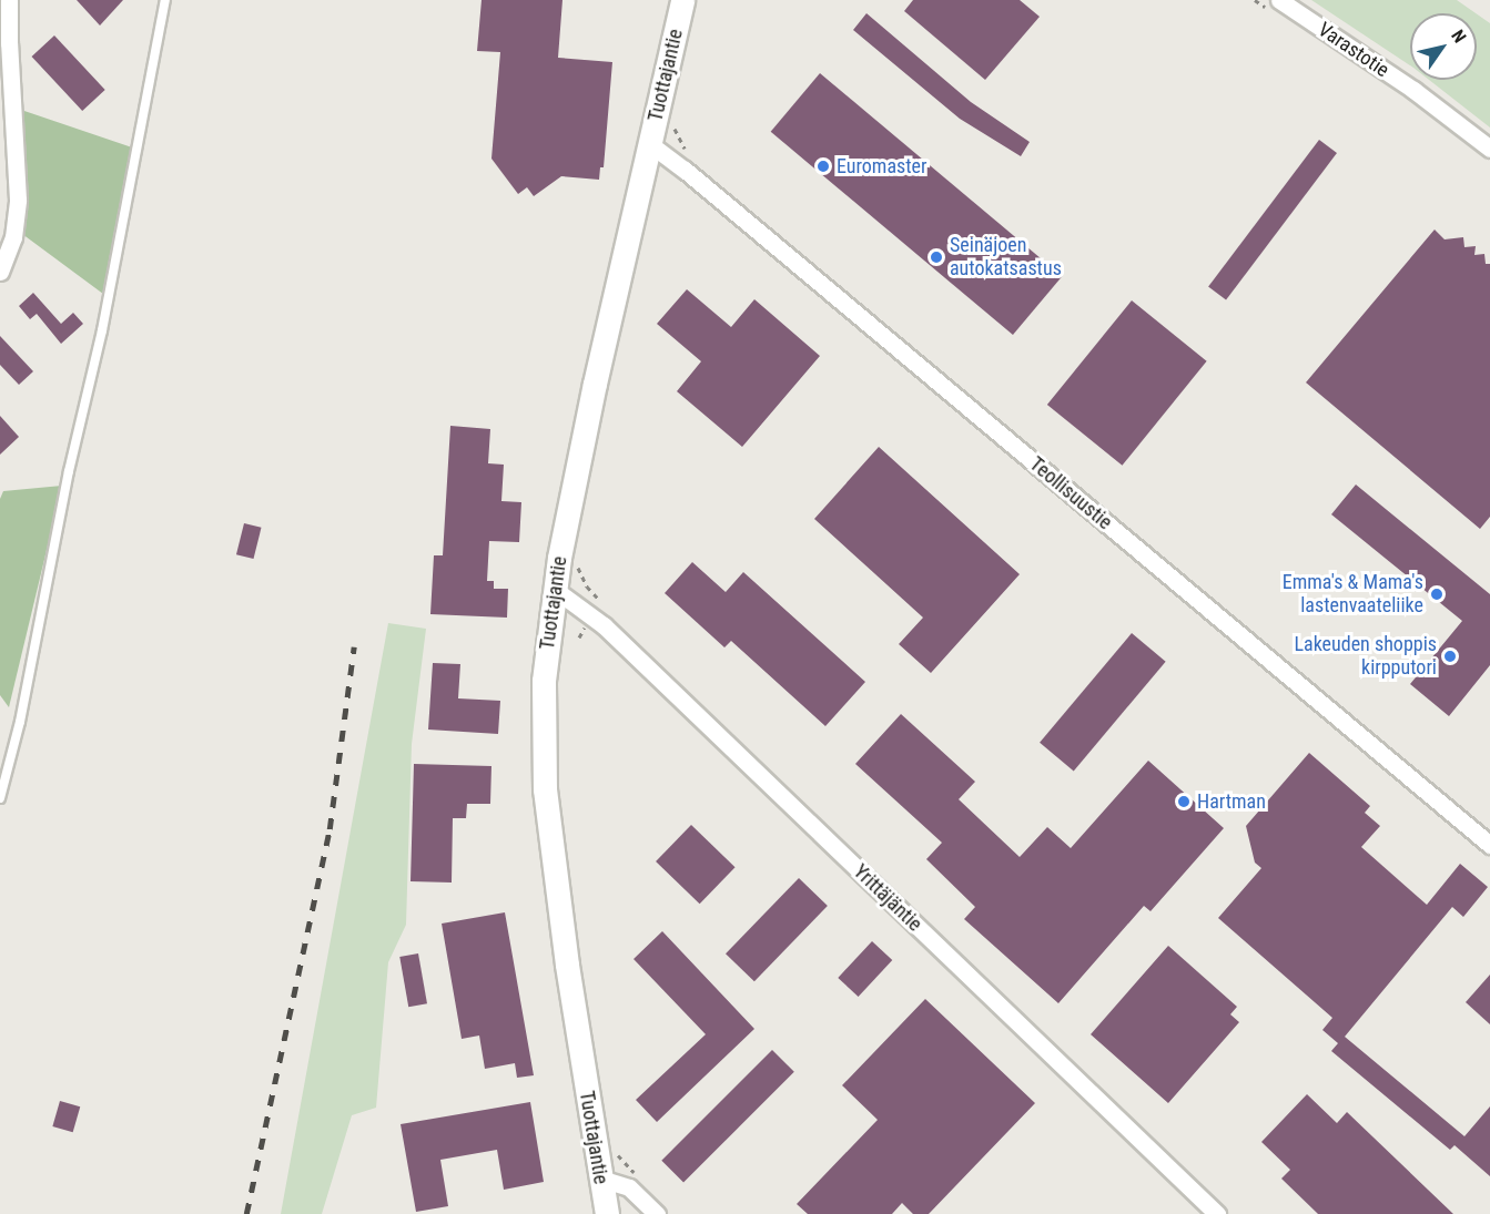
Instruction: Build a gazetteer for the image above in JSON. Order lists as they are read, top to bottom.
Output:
{
  "streets": {
    "street": [
      "Varastotie",
      "Tuottajantie",
      "Teollisuustie",
      "Yrittäjäntie"
    ]
  },
  "crossings": [
    ["Tuottajantie", "Teollisuustie"],
    ["Tuottajantie", "Yrittäjäntie"]
  ],
  "places": [
    "Euromaster",
    "Seinäjoen autokatsastus",
    "Emma's & Mama's lastenvaateliike",
    "Lakeuden shoppis kirpputori",
    "Hartman"
  ],
  "north": "top right"
}
